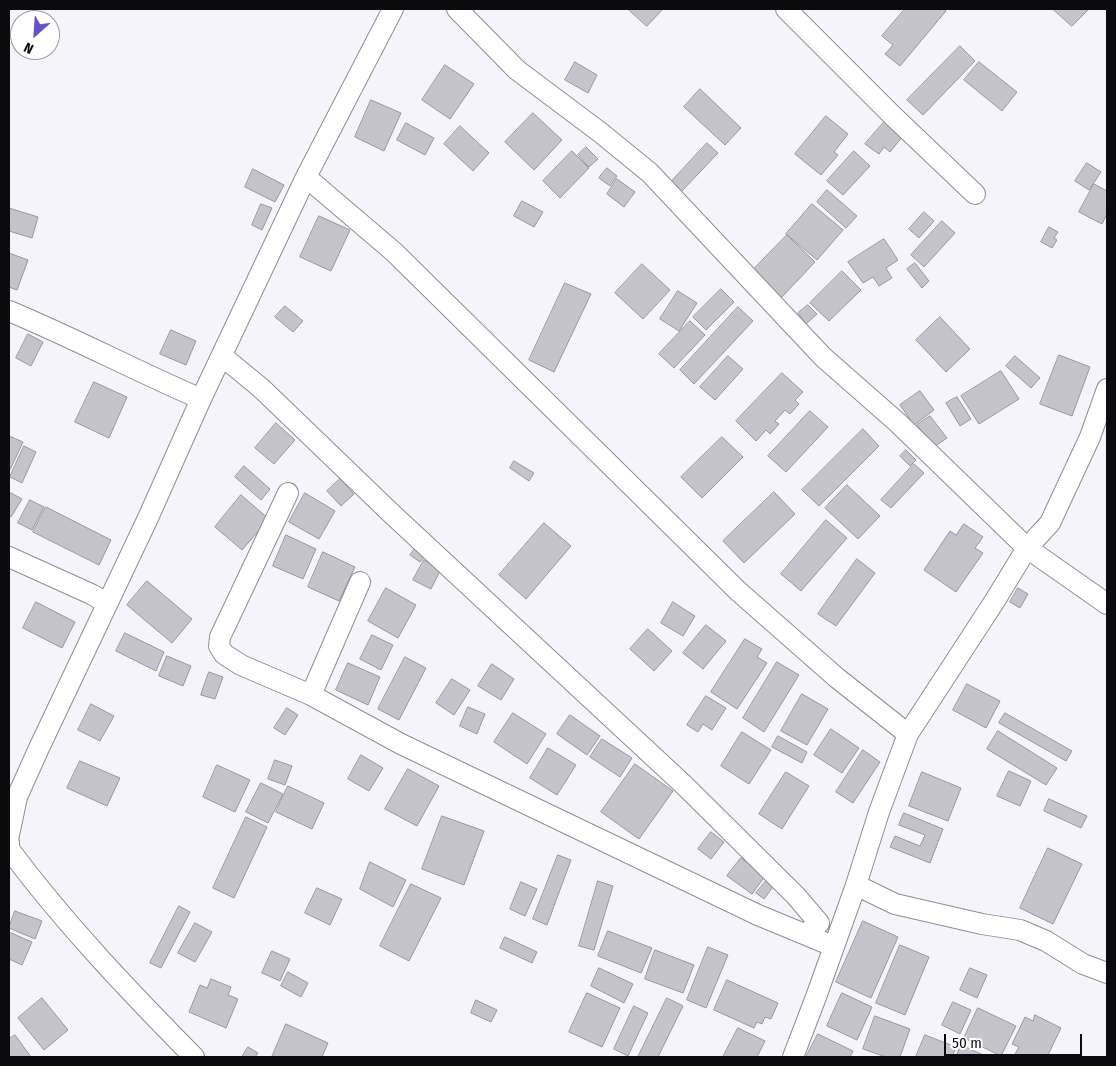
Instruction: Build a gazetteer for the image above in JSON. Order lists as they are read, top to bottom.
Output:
{
  "scale_bar": "50 m",
  "north": "bottom left"
}
